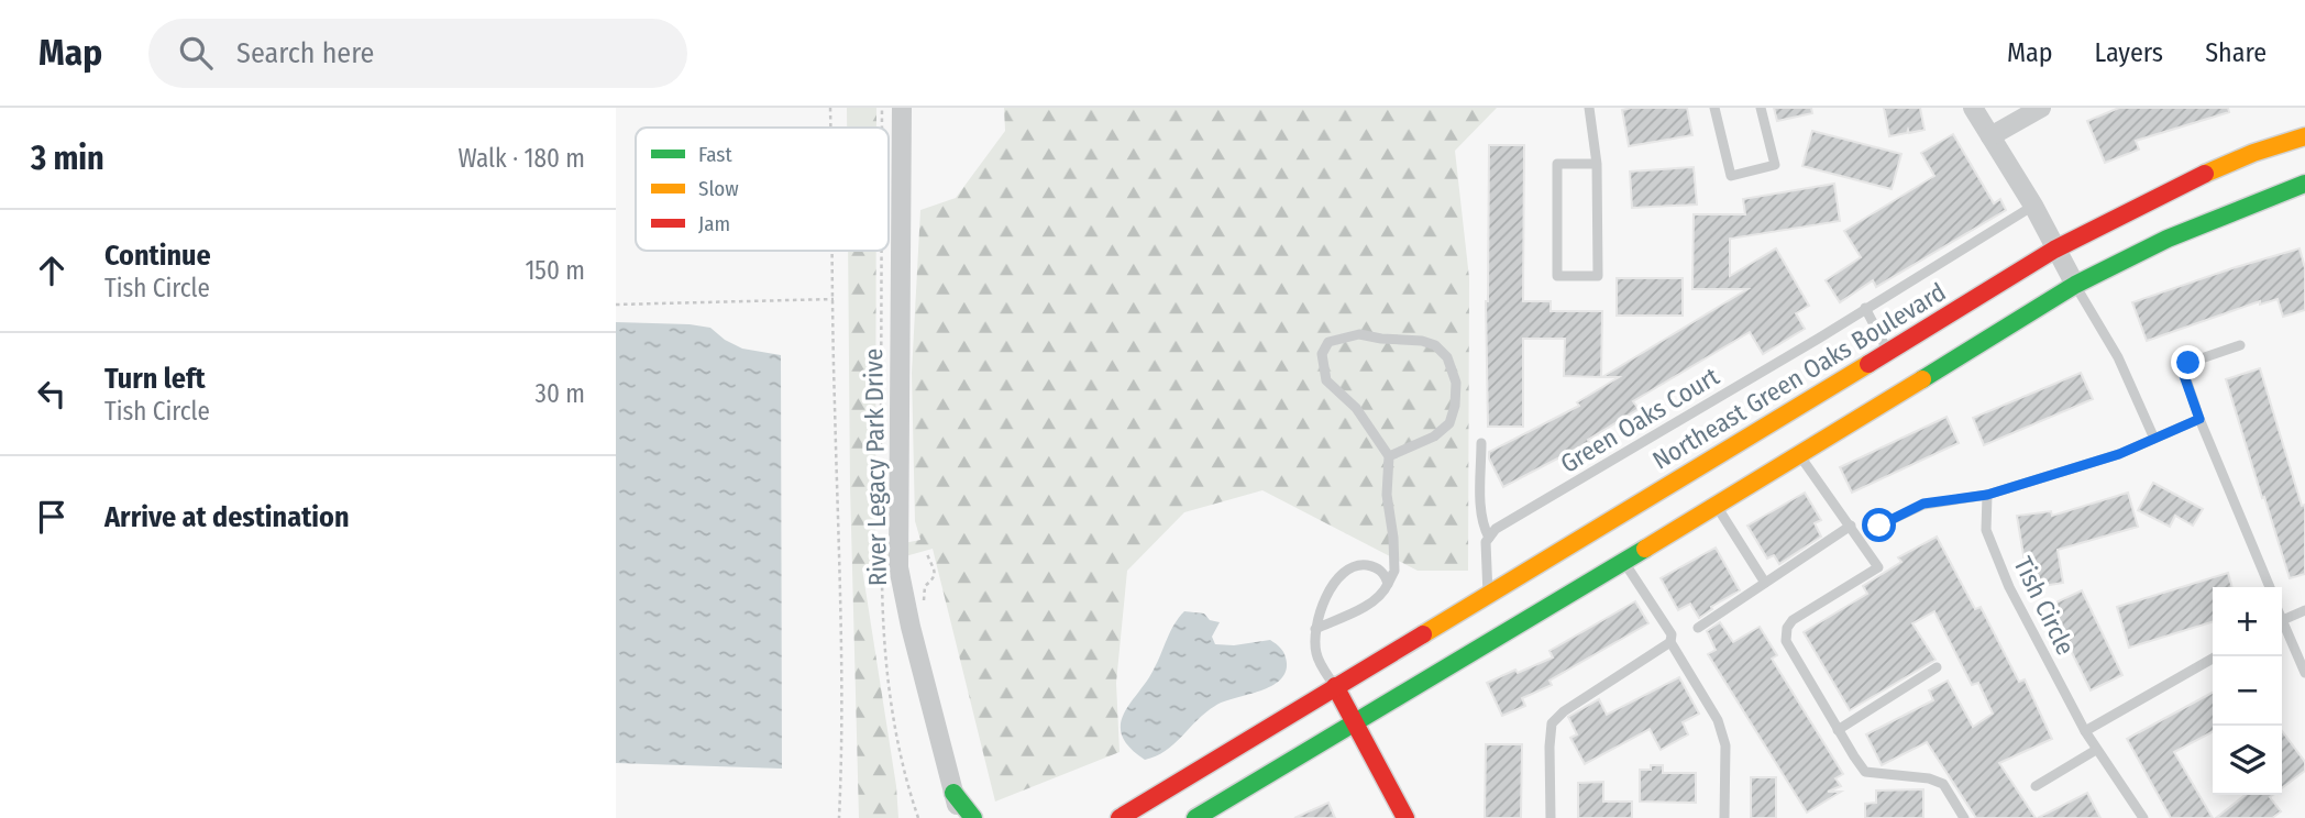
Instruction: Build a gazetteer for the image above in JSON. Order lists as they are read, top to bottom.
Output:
{
  "streets": {
    "main road": ["Northeast Green Oaks Boulevard"],
    "street": ["River Legacy Park Drive"],
    "lane": ["Green Oaks Court", "Tish Circle"]
  },
  "legend": ["Fast", "Slow", "Jam"],
  "page": {
    "header": "Map",
    "search": "Search here",
    "nav": ["Map", "Layers", "Share"],
    "heading": ["3 min", "Walk · 180 m"],
    "list": [
      ["Continue", "Tish Circle", "150 m"],
      ["Turn left", "Tish Circle", "30 m"],
      "Arrive at destination"
    ],
    "map_buttons": ["+", "−"]
  }
}
